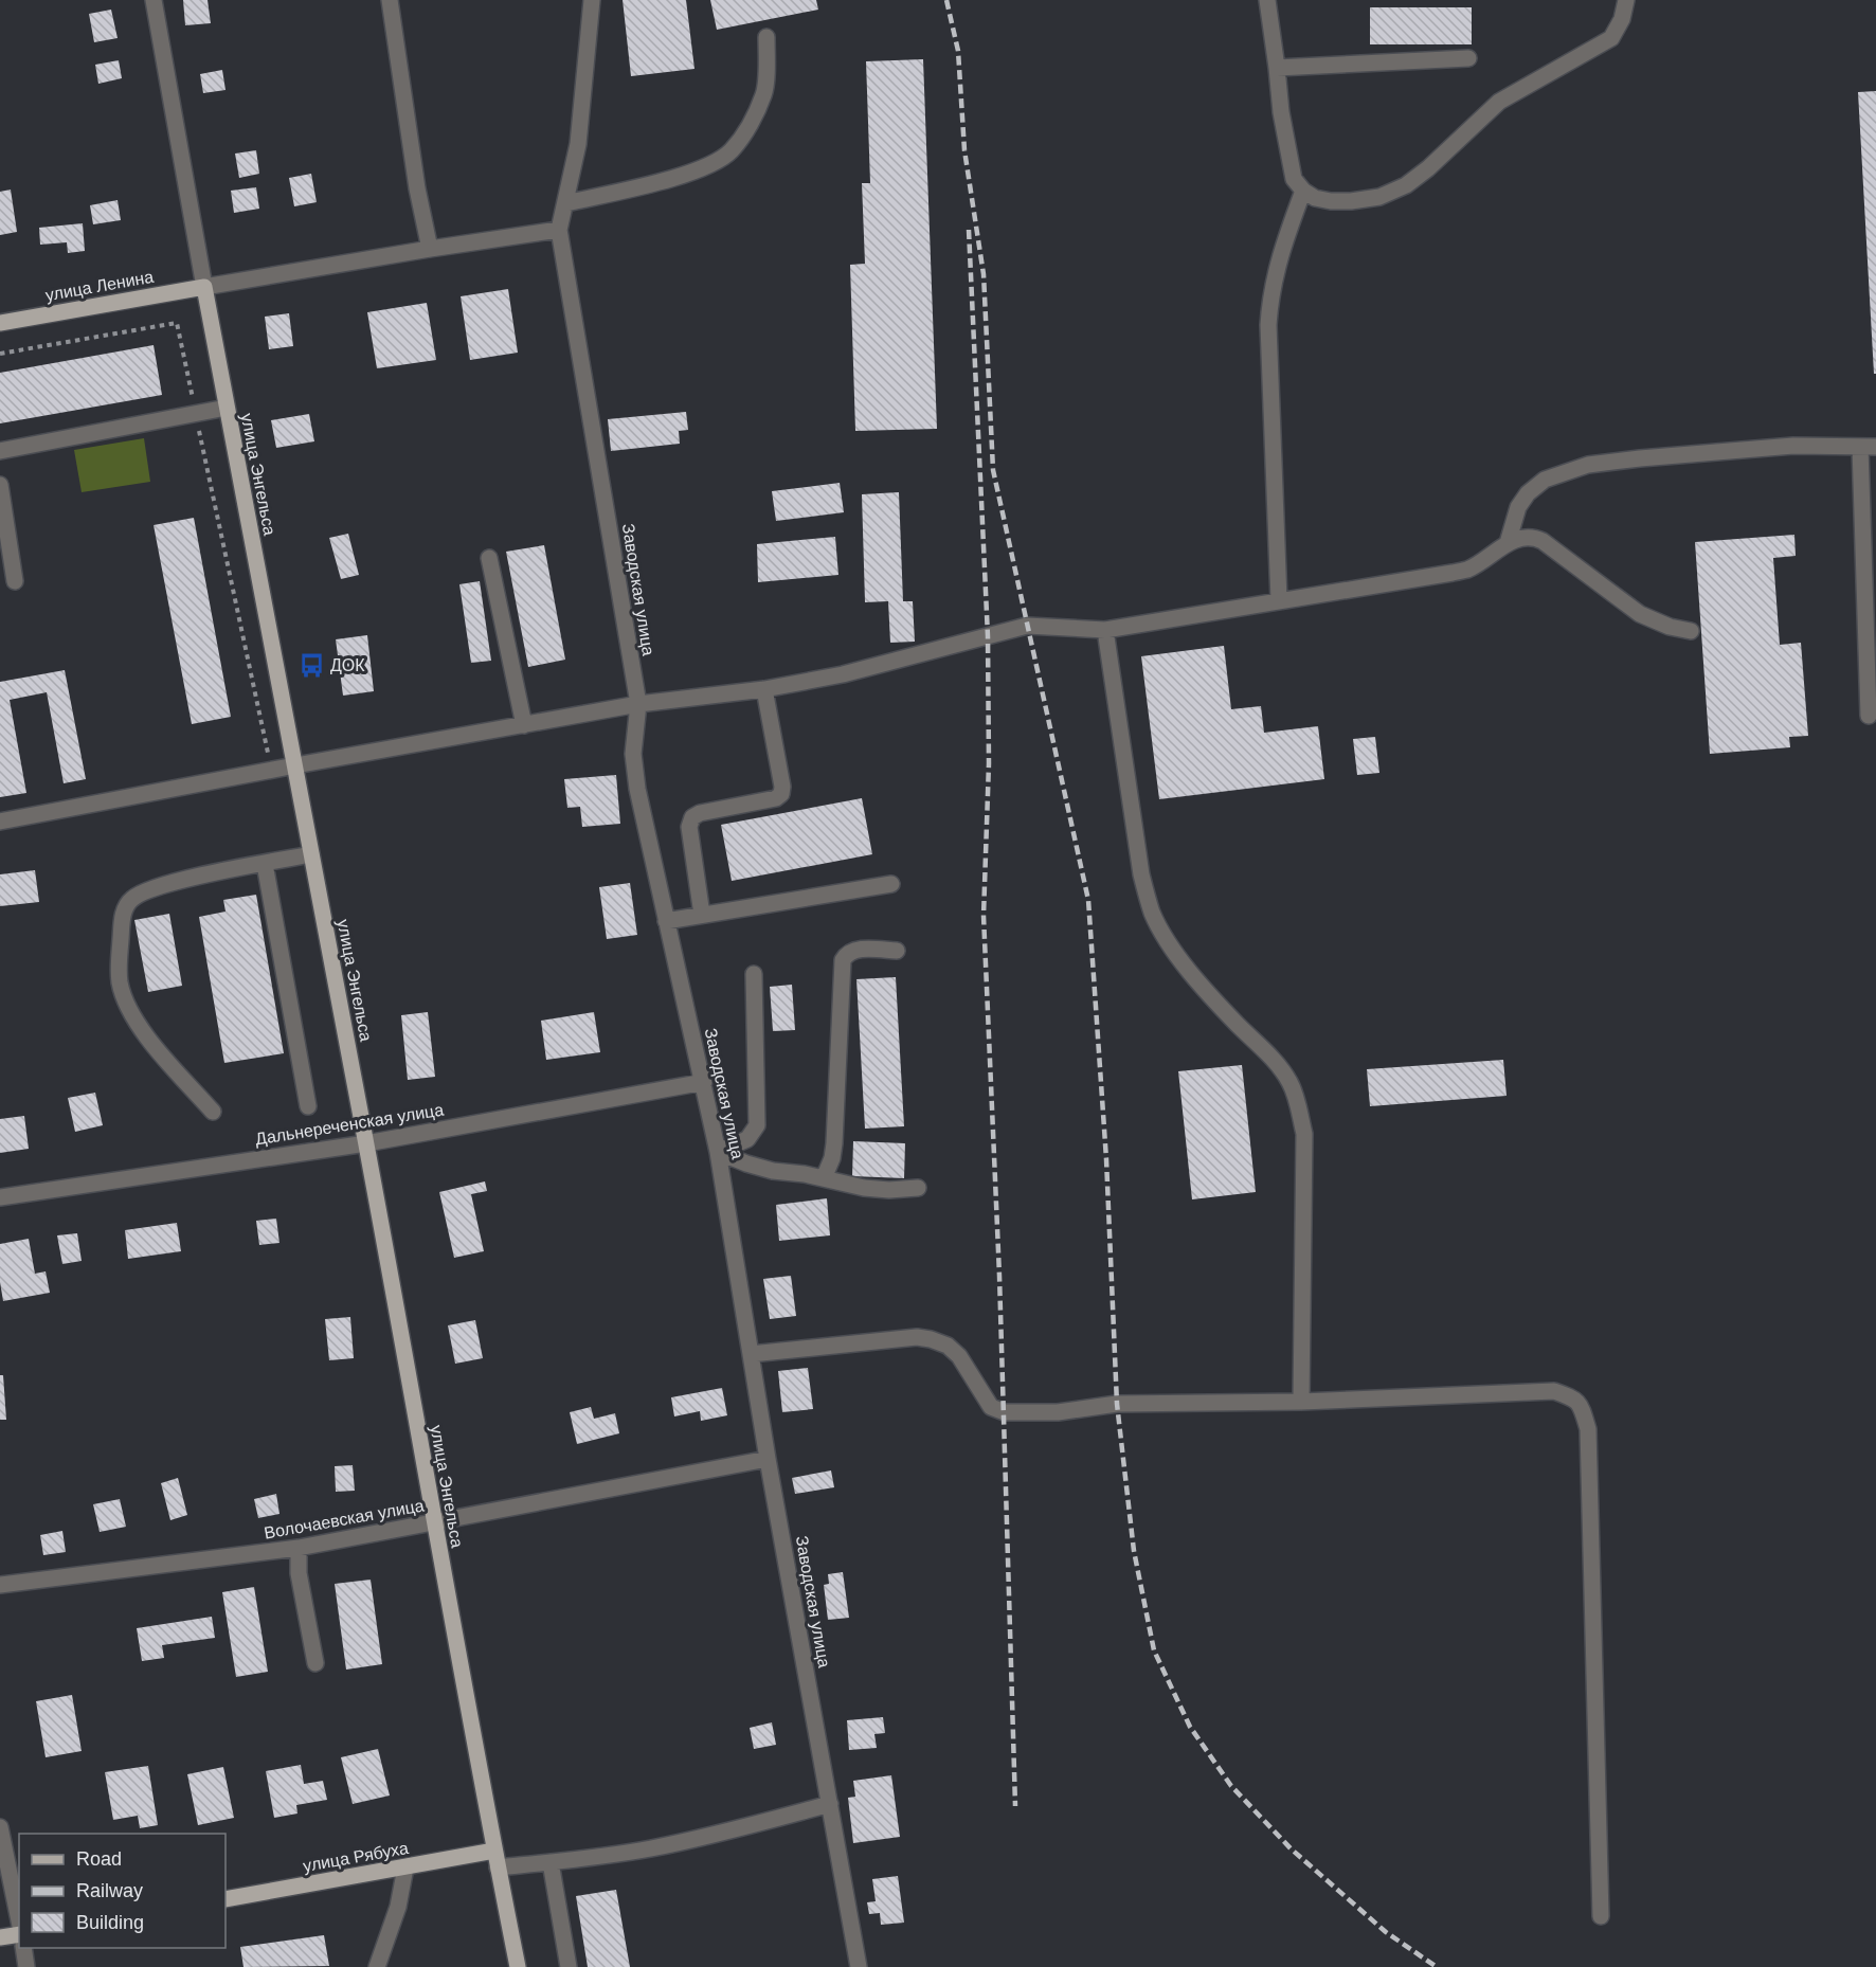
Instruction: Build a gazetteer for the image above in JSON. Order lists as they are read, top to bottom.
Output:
{
  "streets": {
    "main road": ["улица Ленина", "улица Энгельса", "улица Рябуха"],
    "street": ["Заводская улица", "Дальнереченская улица", "Волочаевская улица"]
  },
  "crossings": [
    ["улица Ленина", "улица Энгельса"],
    ["улица Энгельса", "Дальнереченская улица"],
    ["улица Энгельса", "Волочаевская улица"],
    ["улица Энгельса", "улица Рябуха"],
    ["Заводская улица", "Дальнереченская улица"],
    ["Заводская улица", "Волочаевская улица"]
  ],
  "places": {
    "bus stop": ["ДОК"]
  },
  "legend": ["Road", "Railway", "Building"]
}
